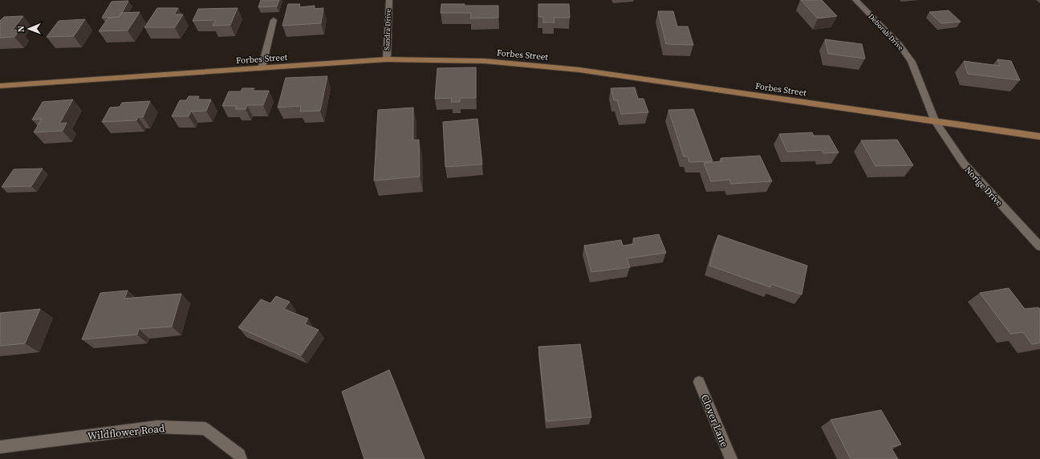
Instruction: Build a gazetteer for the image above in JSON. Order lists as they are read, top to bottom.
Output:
{
  "streets": {
    "main road": ["Forbes Street"],
    "street": [
      "Sandra Drive",
      "Deborah Drive",
      "Norige Drive",
      "Clover Lane",
      "Wildflower Road"
    ]
  },
  "crossings": [
    ["Sandra Drive", "Forbes Street"],
    ["Deborah Drive", "Forbes Street"],
    ["Deborah Drive", "Norige Drive"],
    ["Forbes Street", "Norige Drive"]
  ],
  "north": "left"
}
